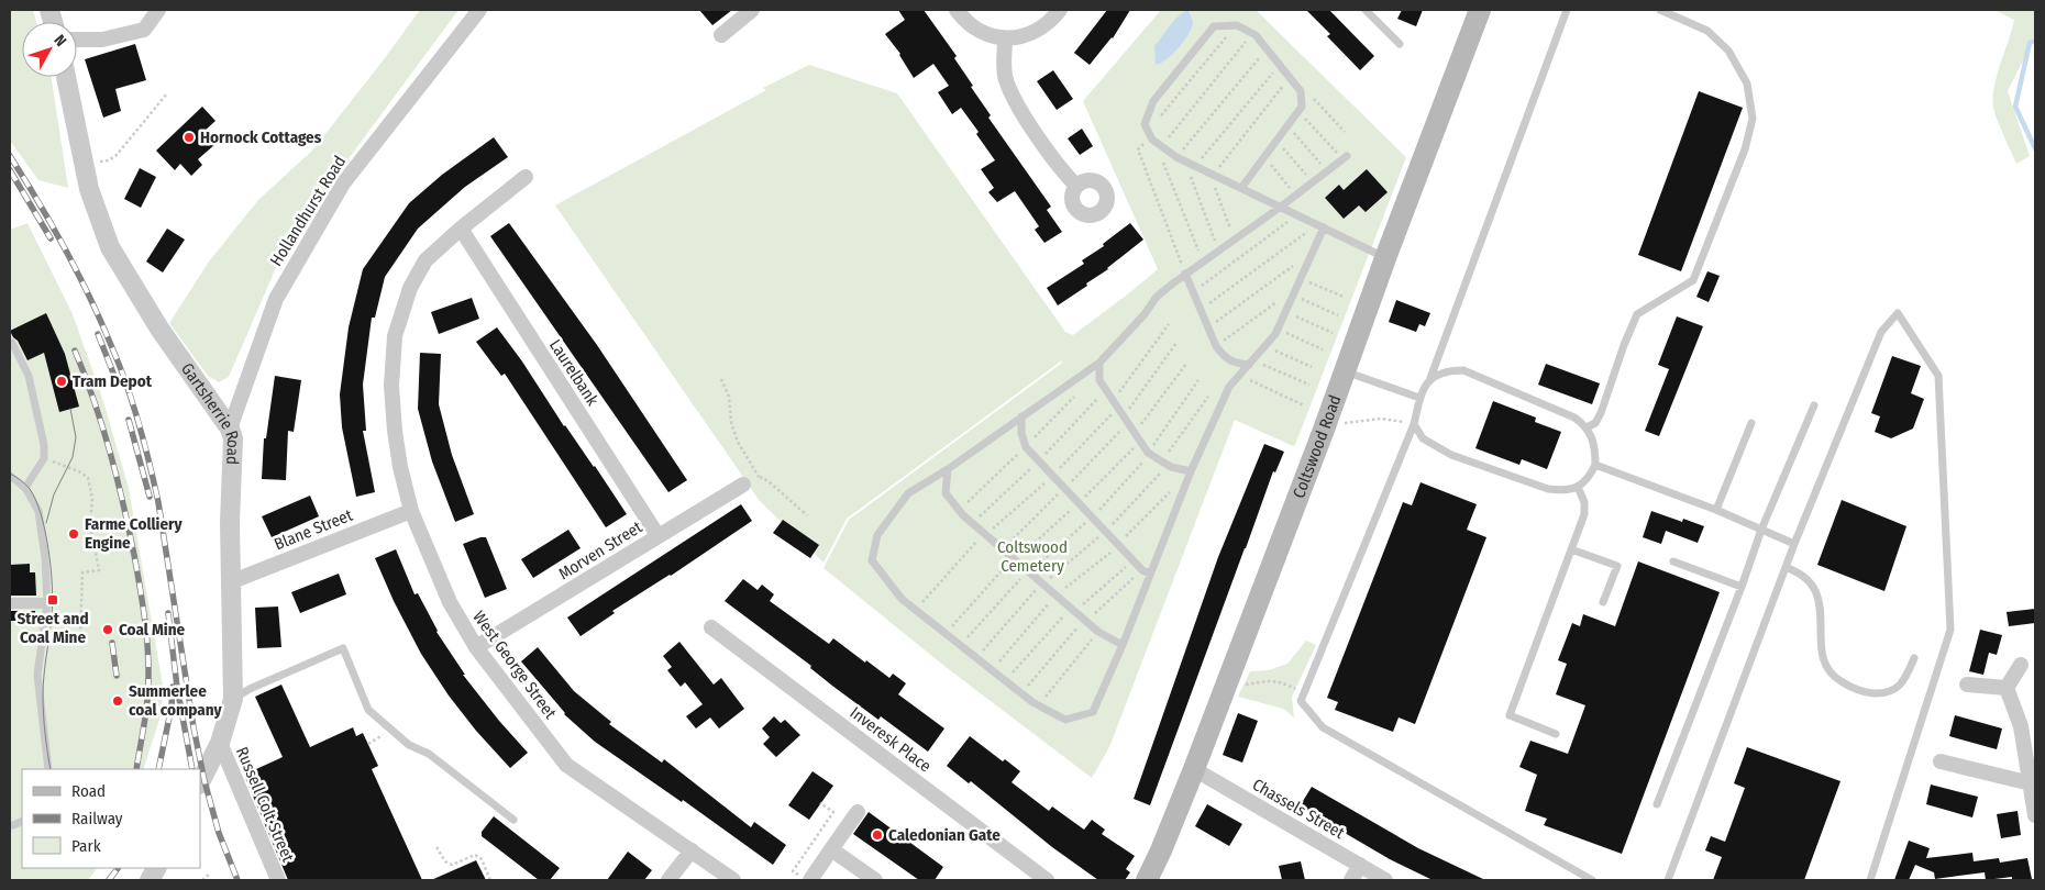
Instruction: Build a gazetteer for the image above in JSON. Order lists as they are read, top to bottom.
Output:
{
  "streets": {
    "main road": ["Coltswood Road"],
    "street": [
      "Hollandhurst Road",
      "Laurelbank",
      "Gartsherrie Road",
      "Blane Street",
      "Morven Street",
      "West George Street",
      "Inveresk Place",
      "Russell Colt Street",
      "Chassels Street"
    ]
  },
  "crossings": [
    ["Hollandhurst Road", "Gartsherrie Road"],
    ["Laurelbank", "Morven Street"],
    ["Laurelbank", "West George Street"],
    ["Gartsherrie Road", "Blane Street"],
    ["Gartsherrie Road", "Russell Colt Street"],
    ["Coltswood Road", "Chassels Street"],
    ["Blane Street", "West George Street"],
    ["Morven Street", "West George Street"]
  ],
  "parks": ["Coltswood Cemetery"],
  "places": {
    "other": [
      "Hornock Cottages",
      "Tram Depot",
      "Farme Colliery Engine",
      "Coal Mine",
      "Summerlee coal company",
      "Caledonian Gate"
    ],
    "transit": ["Street and Coal Mine"]
  },
  "legend": ["Road", "Railway", "Park"],
  "north": "top right"
}
